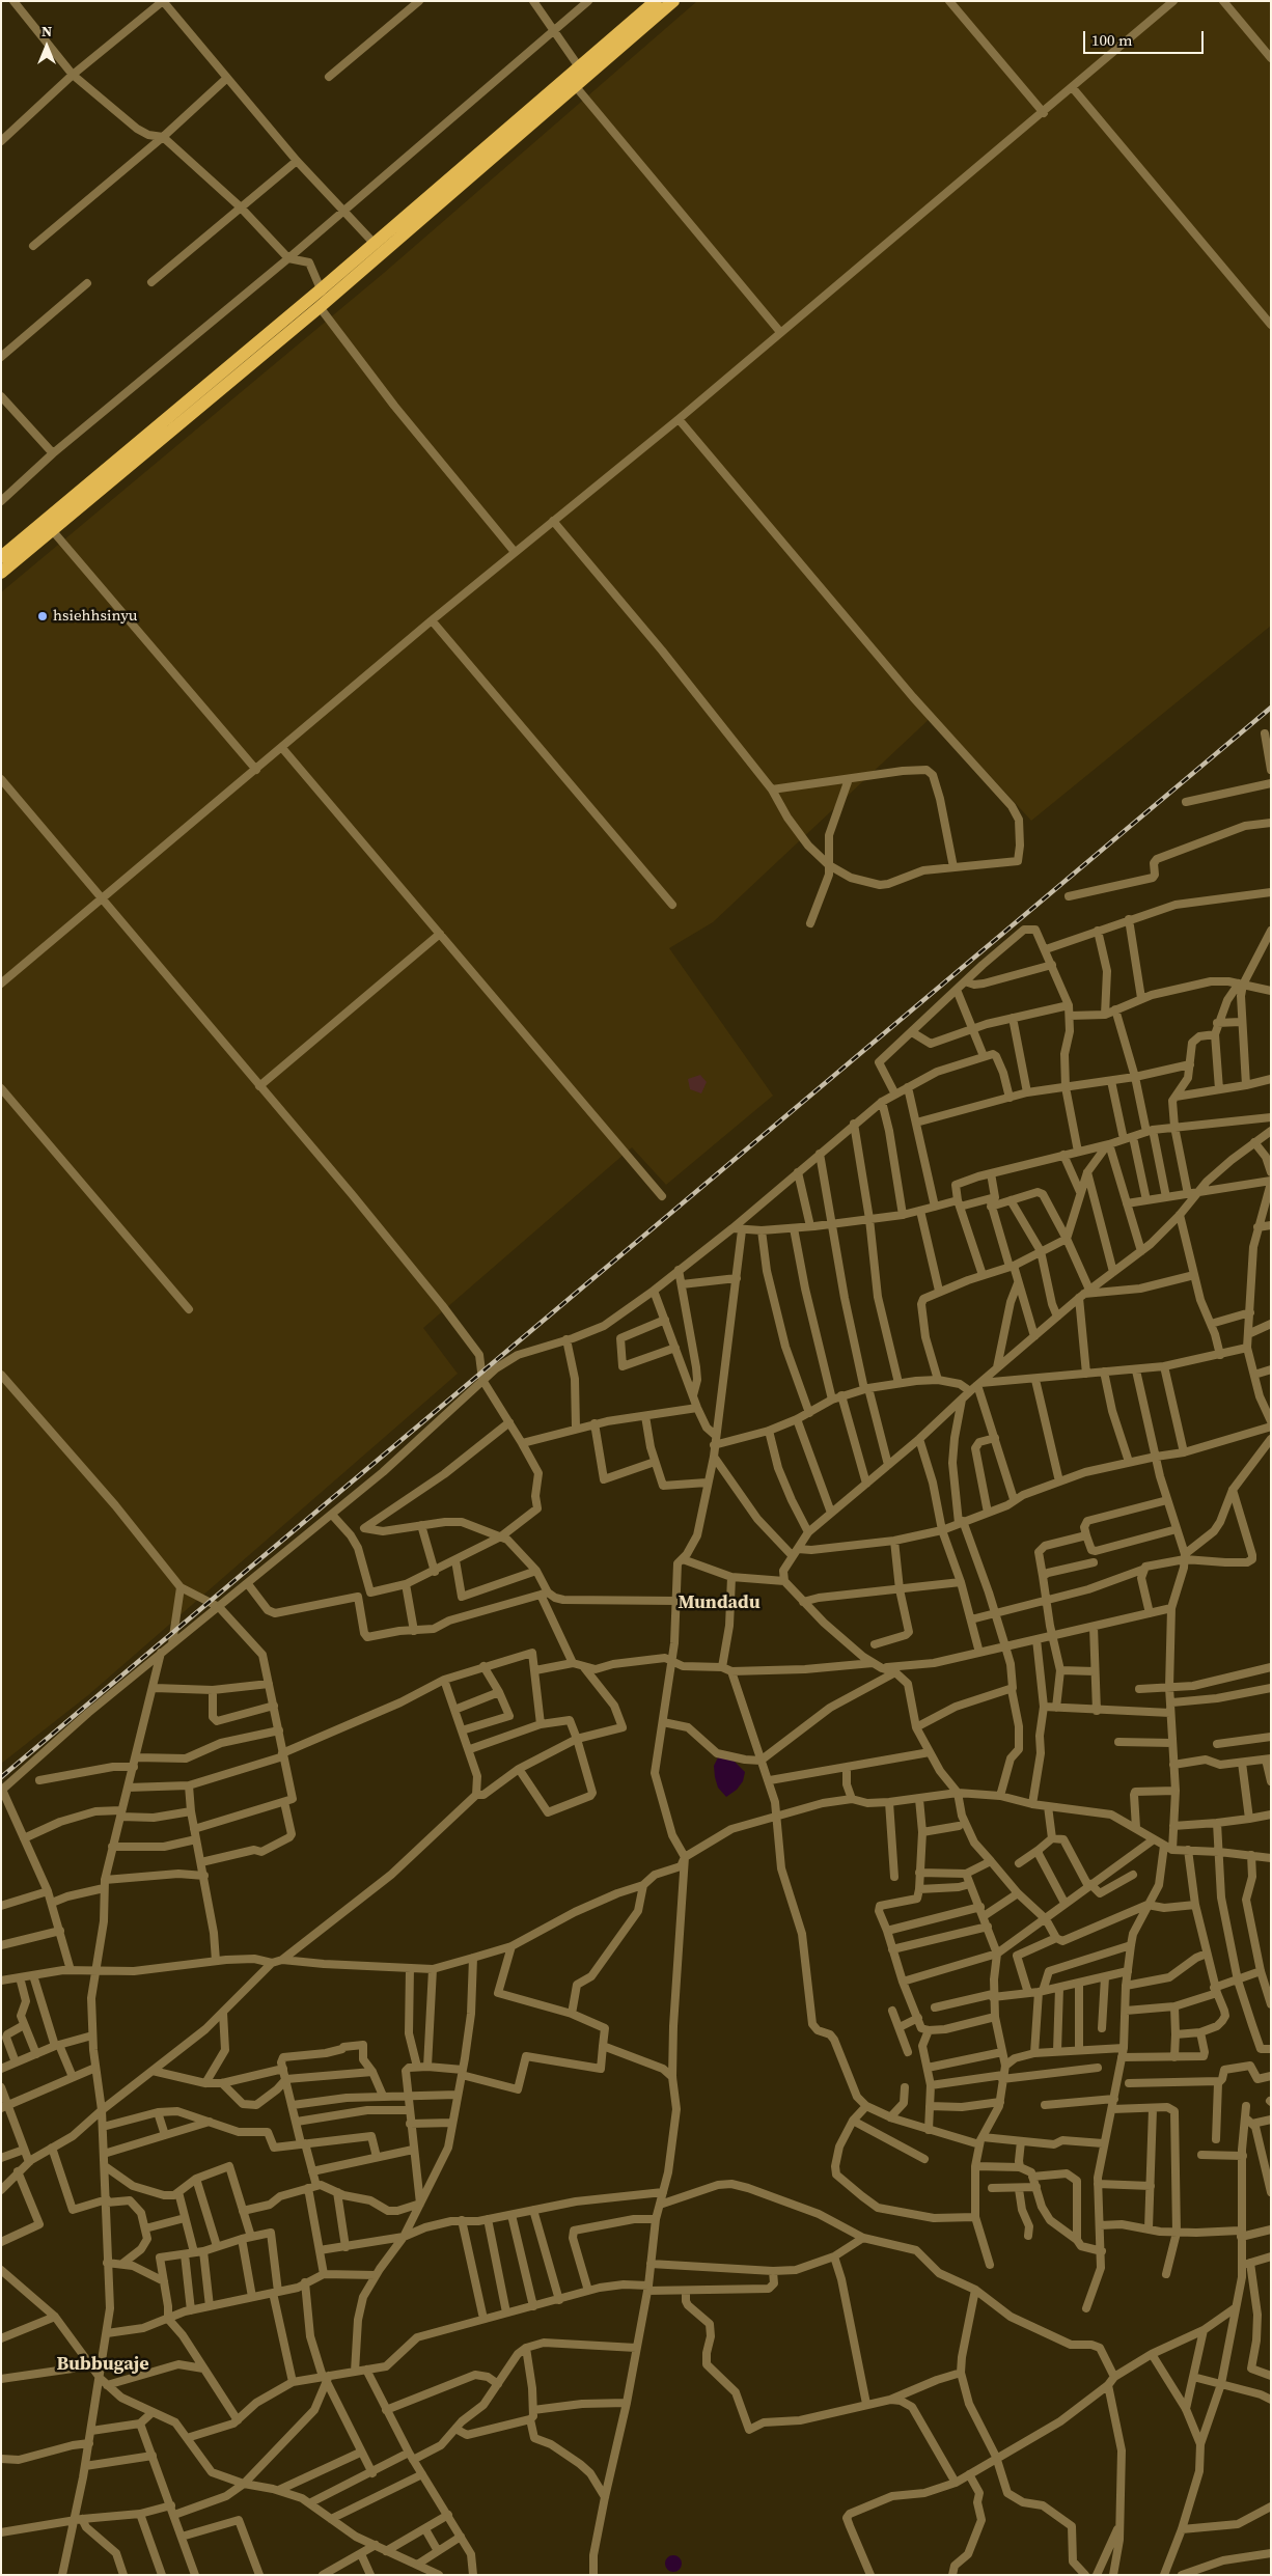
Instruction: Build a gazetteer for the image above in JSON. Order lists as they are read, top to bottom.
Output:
{
  "districts": ["Mundadu", "Bubbugaje"],
  "places": ["hsiehhsinyu"],
  "scale_bar": "100 m",
  "north": "top"
}
